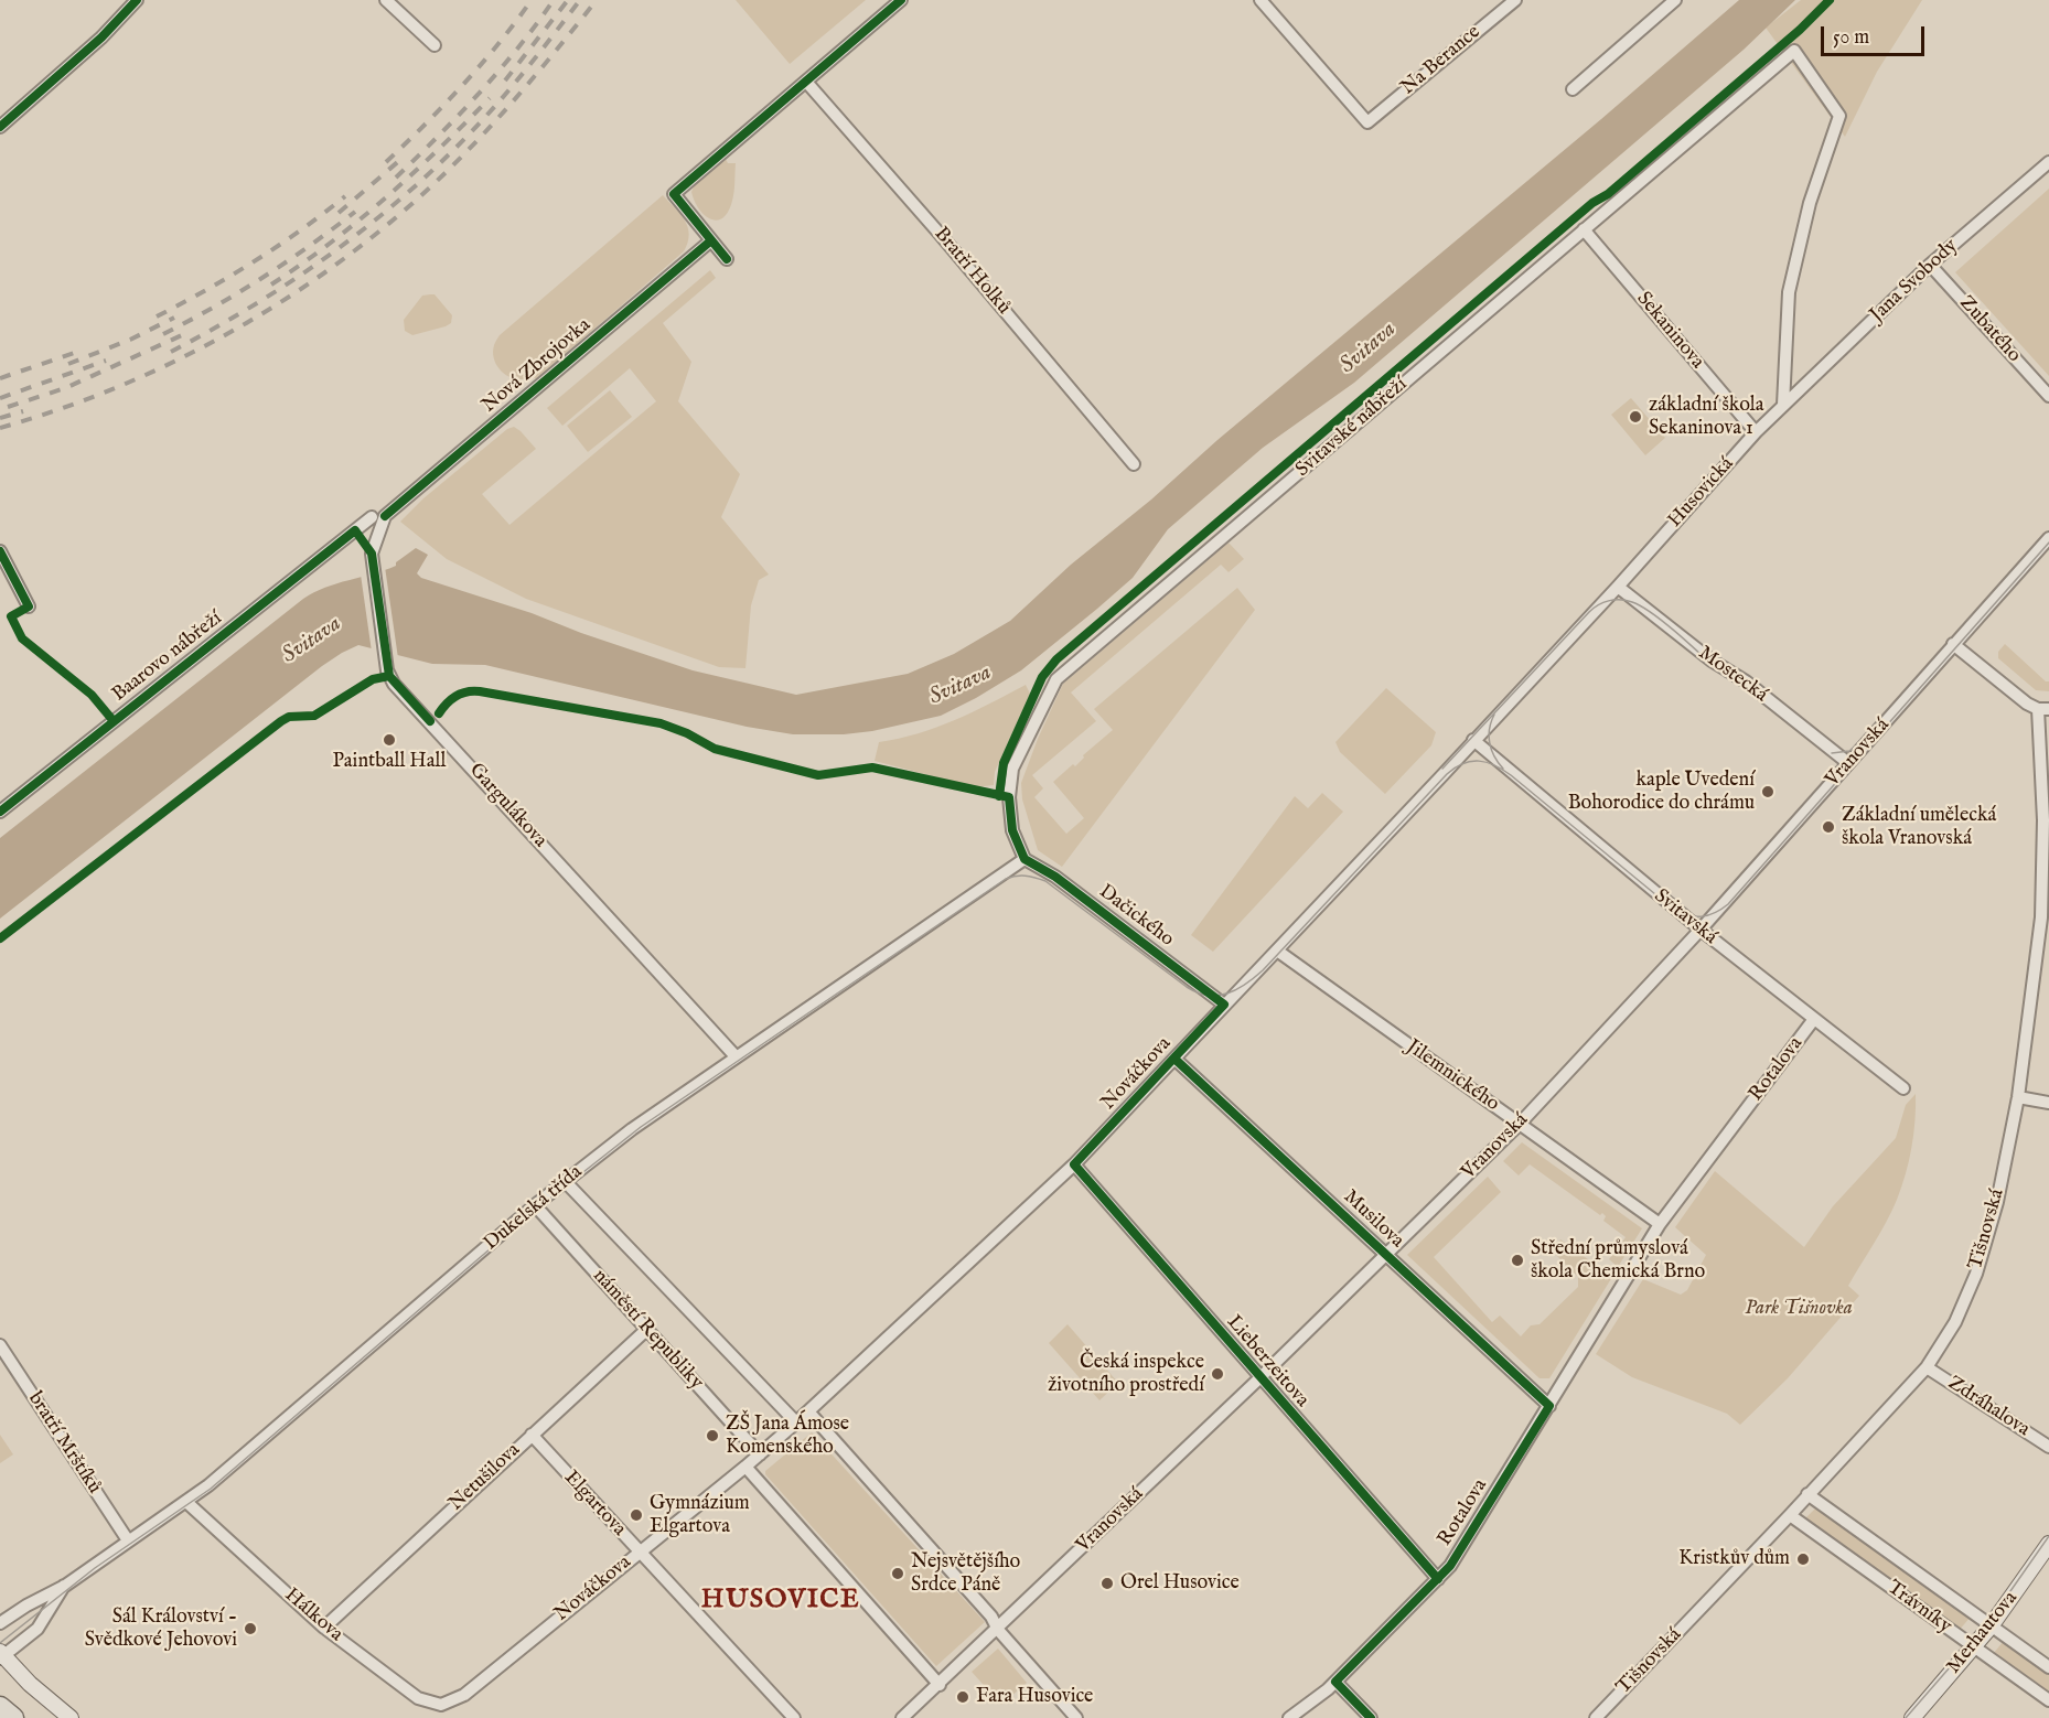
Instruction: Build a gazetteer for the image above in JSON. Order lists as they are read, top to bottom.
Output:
{
  "streets": {
    "street": [
      "Na Berance",
      "Bratří Holků",
      "Jana Svobody",
      "Zubatého",
      "Sekaninova",
      "Nová Zbrojovka",
      "Svitavské nábřeží",
      "Husovická",
      "Baarovo nábřeží",
      "Mostecká",
      "Vranovská",
      "Gargulákova",
      "Dačického",
      "Svitavská",
      "Rotalova",
      "Nováčkova",
      "Jilemnického",
      "Dukelská třída",
      "Musilova",
      "Tišnovská",
      "náměstí Republiky",
      "Lieberzeitova",
      "Zdráhalova",
      "bratří Mrštíků",
      "Netušilova",
      "Elgartova",
      "Trávníky",
      "Hálkova",
      "Merhautova"
    ]
  },
  "crossings": [
    ["Jana Svobody", "Zubatého"],
    ["Jana Svobody", "Svitavské nábřeží"],
    ["Jana Svobody", "Husovická"],
    ["Sekaninova", "Svitavské nábřeží"],
    ["Sekaninova", "Husovická"],
    ["Nová Zbrojovka", "Gargulákova"],
    ["Svitavské nábřeží", "Husovická"],
    ["Svitavské nábřeží", "Dačického"],
    ["Svitavské nábřeží", "Dukelská třída"],
    ["Husovická", "Mostecká"],
    ["Husovická", "Svitavská"],
    ["Husovická", "Nováčkova"],
    ["Mostecká", "Vranovská"],
    ["Vranovská", "Svitavská"],
    ["Vranovská", "Jilemnického"],
    ["Vranovská", "Musilova"],
    ["Vranovská", "Tišnovská"],
    ["Vranovská", "Lieberzeitova"],
    ["Gargulákova", "Dukelská třída"],
    ["Dačického", "Nováčkova"],
    ["Dačického", "Dukelská třída"],
    ["Svitavská", "Rotalova"],
    ["Svitavská", "Nováčkova"],
    ["Rotalova", "Jilemnického"],
    ["Rotalova", "Musilova"],
    ["Rotalova", "Lieberzeitova"],
    ["Nováčkova", "Jilemnického"],
    ["Nováčkova", "Musilova"],
    ["Nováčkova", "náměstí Republiky"],
    ["Nováčkova", "Lieberzeitova"],
    ["Nováčkova", "Elgartova"],
    ["Nováčkova", "Hálkova"],
    ["Dukelská třída", "náměstí Republiky"],
    ["Dukelská třída", "bratří Mrštíků"],
    ["Dukelská třída", "Hálkova"],
    ["Tišnovská", "Zdráhalova"],
    ["Tišnovská", "Trávníky"],
    ["náměstí Republiky", "Netušilova"],
    ["Netušilova", "Elgartova"],
    ["Netušilova", "Hálkova"],
    ["Trávníky", "Merhautova"]
  ],
  "districts": ["HUSOVICE"],
  "water": ["Svitava"],
  "parks": ["Park Tišnovka"],
  "places": [
    "základní škola Sekaninova 1",
    "Paintball Hall",
    "kaple Uvedení Bohorodice do chrámu",
    "Základní umělecká škola Vranovská",
    "Střední průmyslová škola Chemická Brno",
    "Česká inspekce životního prostředí",
    "ZŠ Jana Ámose Komenského",
    "Gymnázium Elgartova",
    "Kristkův dům",
    "Nejsvětějšího Srdce Páně",
    "Orel Husovice",
    "Sál Království - Svědkové Jehovovi",
    "Fara Husovice"
  ],
  "scale_bar": "50 m"
}
